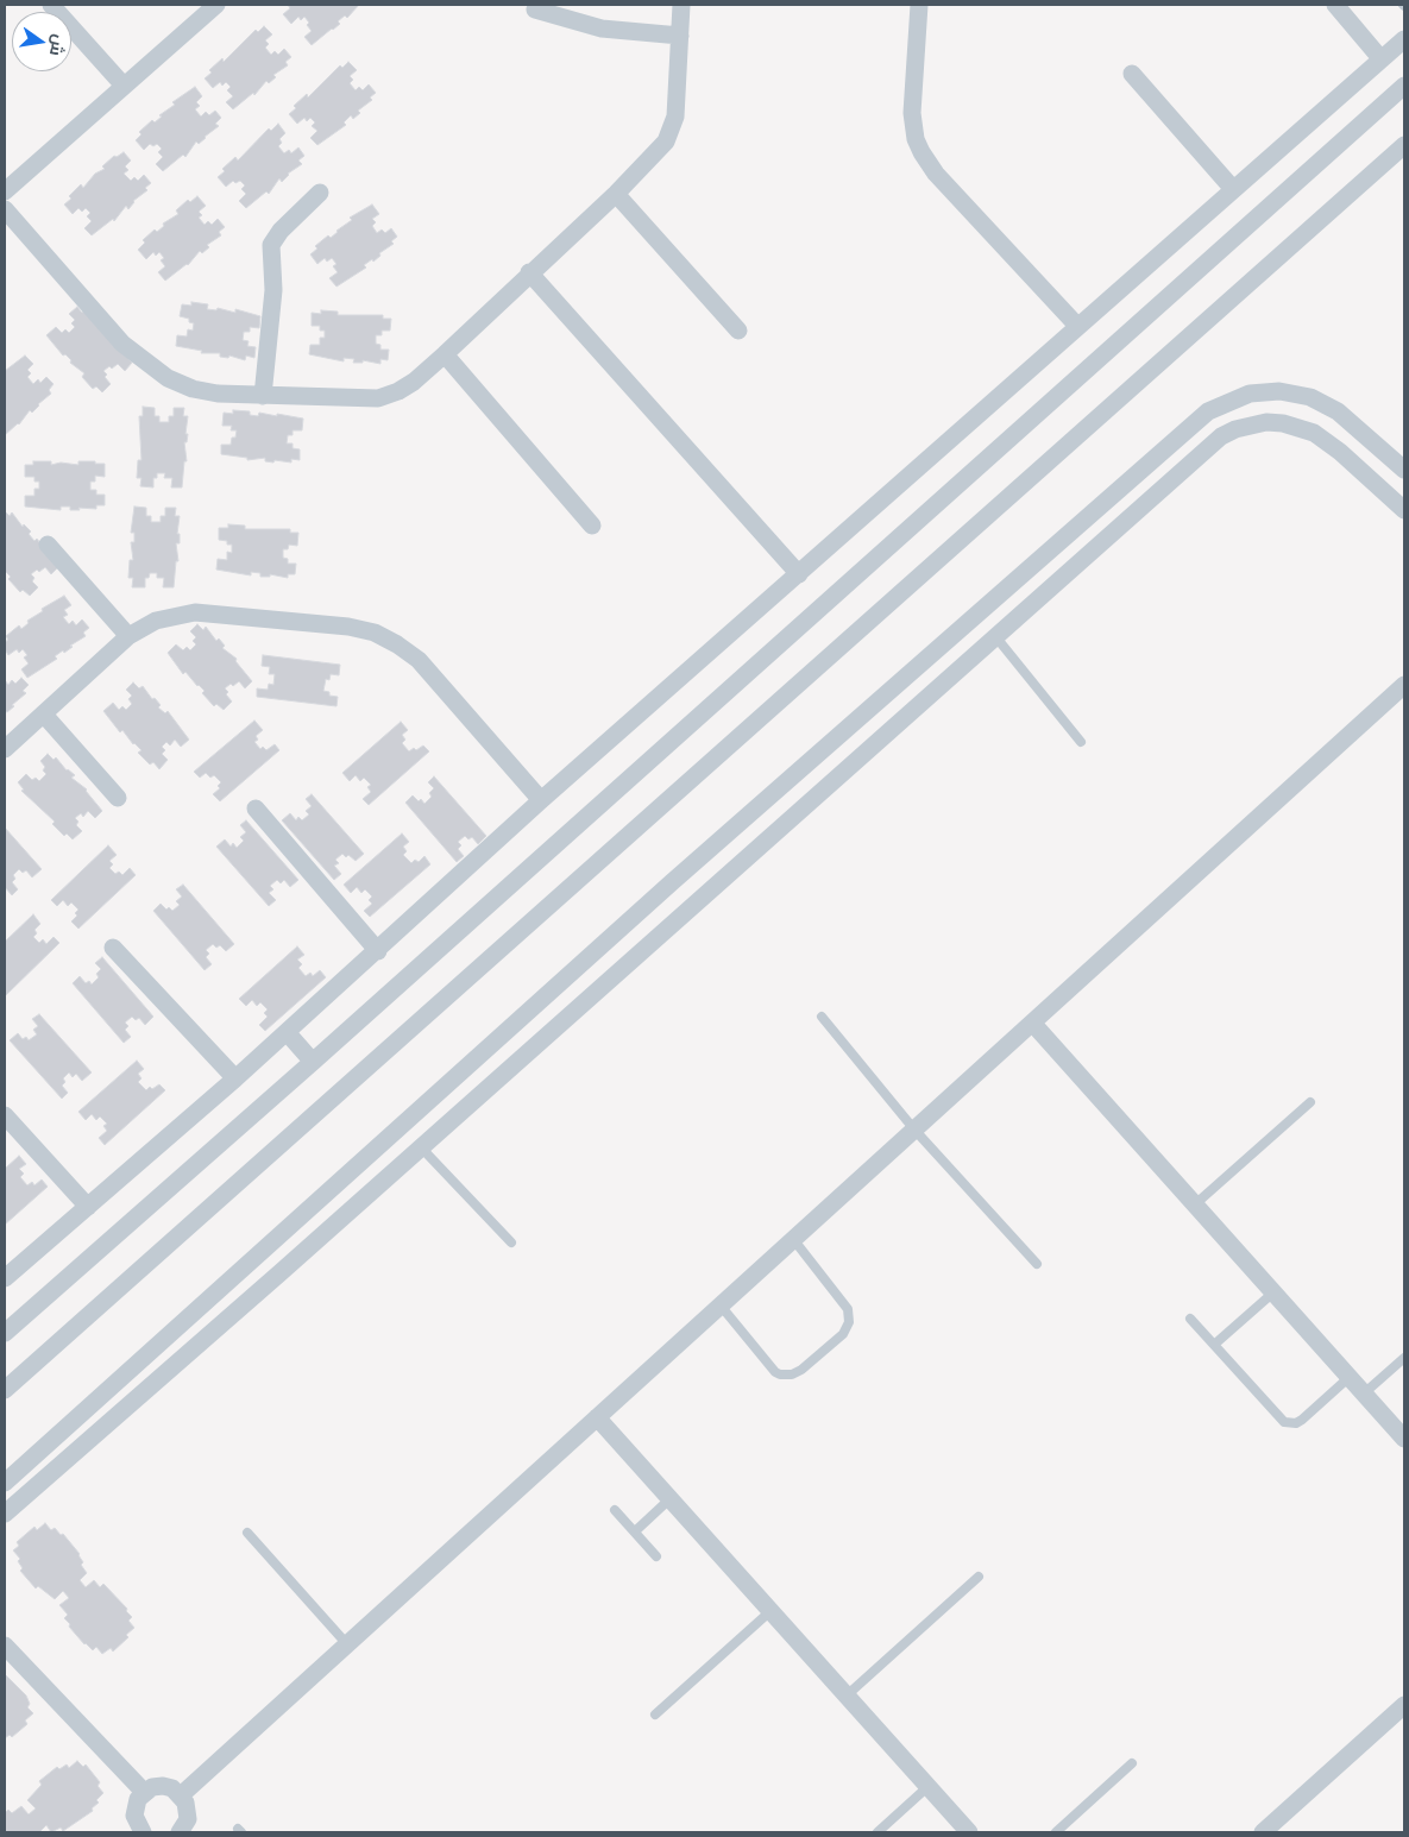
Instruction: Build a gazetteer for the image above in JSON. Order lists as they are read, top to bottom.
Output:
{
  "north": "right"
}
